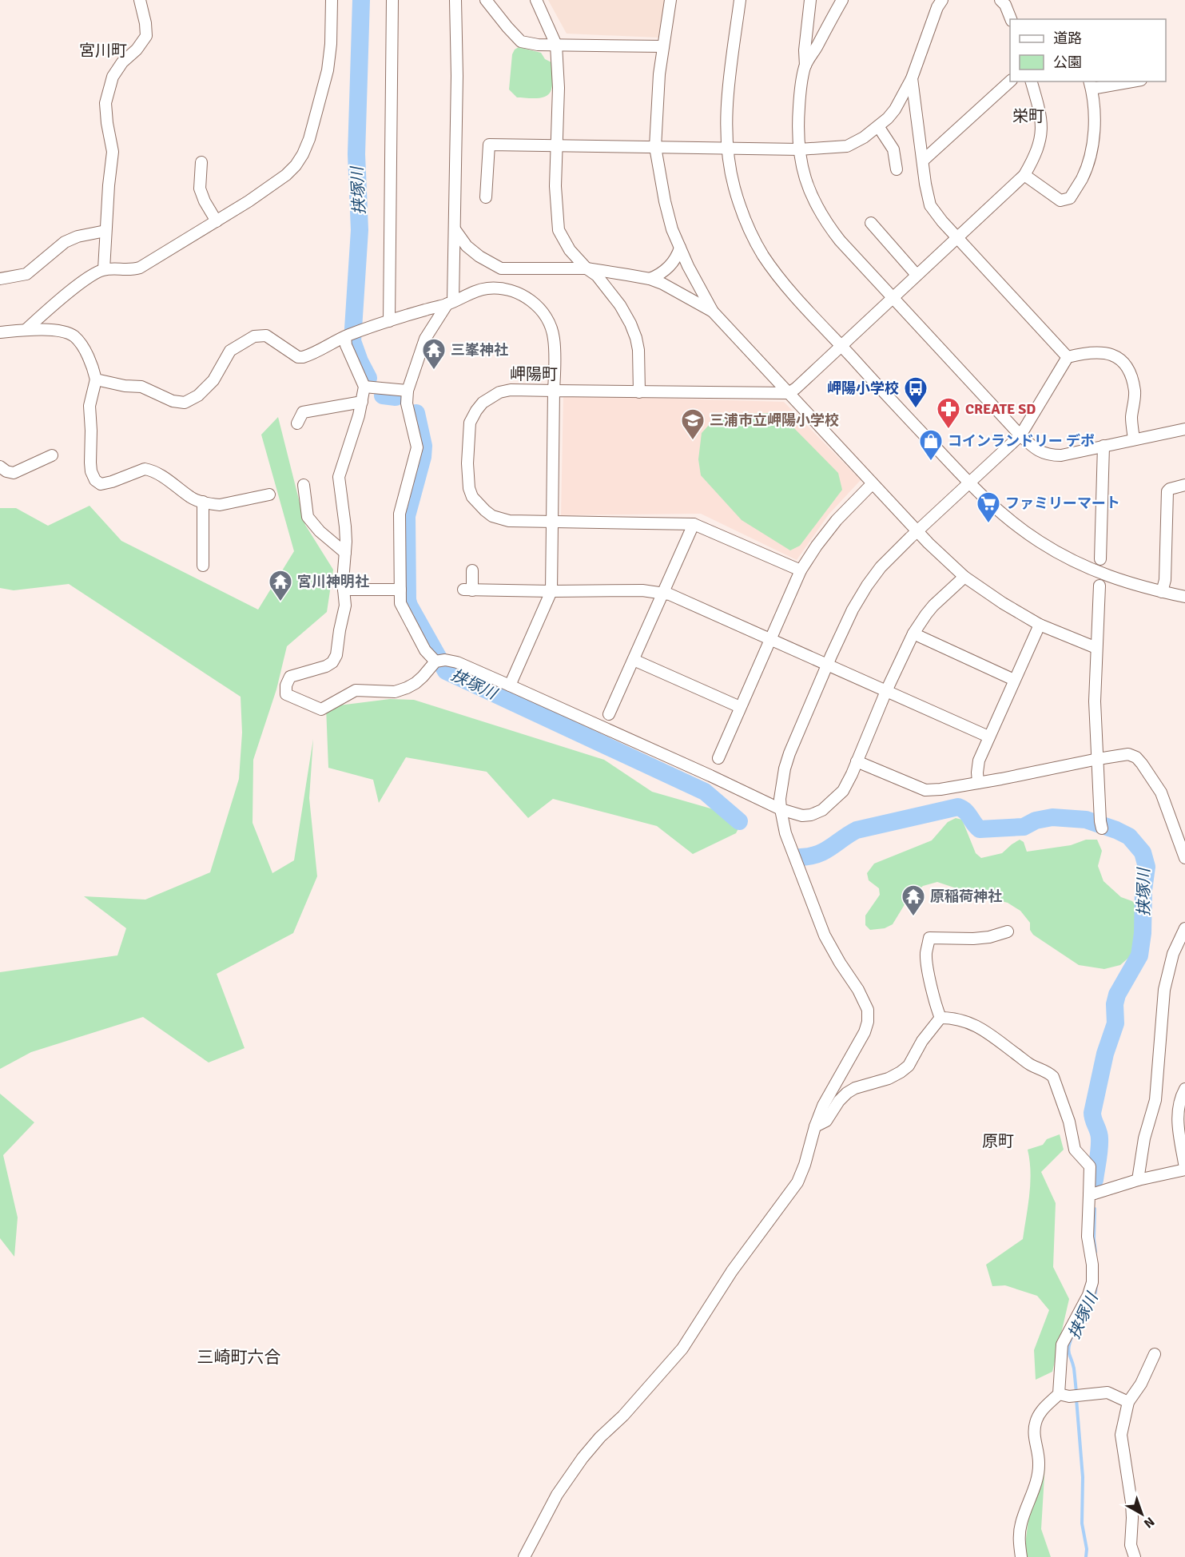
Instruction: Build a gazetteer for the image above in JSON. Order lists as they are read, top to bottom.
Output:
{
  "districts": [
    "宮川町",
    "栄町",
    "岬陽町",
    "原町",
    "三崎町六合"
  ],
  "water": ["挟塚川"],
  "places": {
    "temple": ["三峯神社", "宮川神明社", "原稲荷神社"],
    "bus stop": ["岬陽小学校"],
    "pharmacy": ["CREATE SD"],
    "school or university": ["三浦市立岬陽小学校"],
    "shop": ["コインランドリー デポ"],
    "supermarket": ["ファミリーマート"]
  },
  "legend": ["道路", "公園"],
  "north": "bottom right"
}
